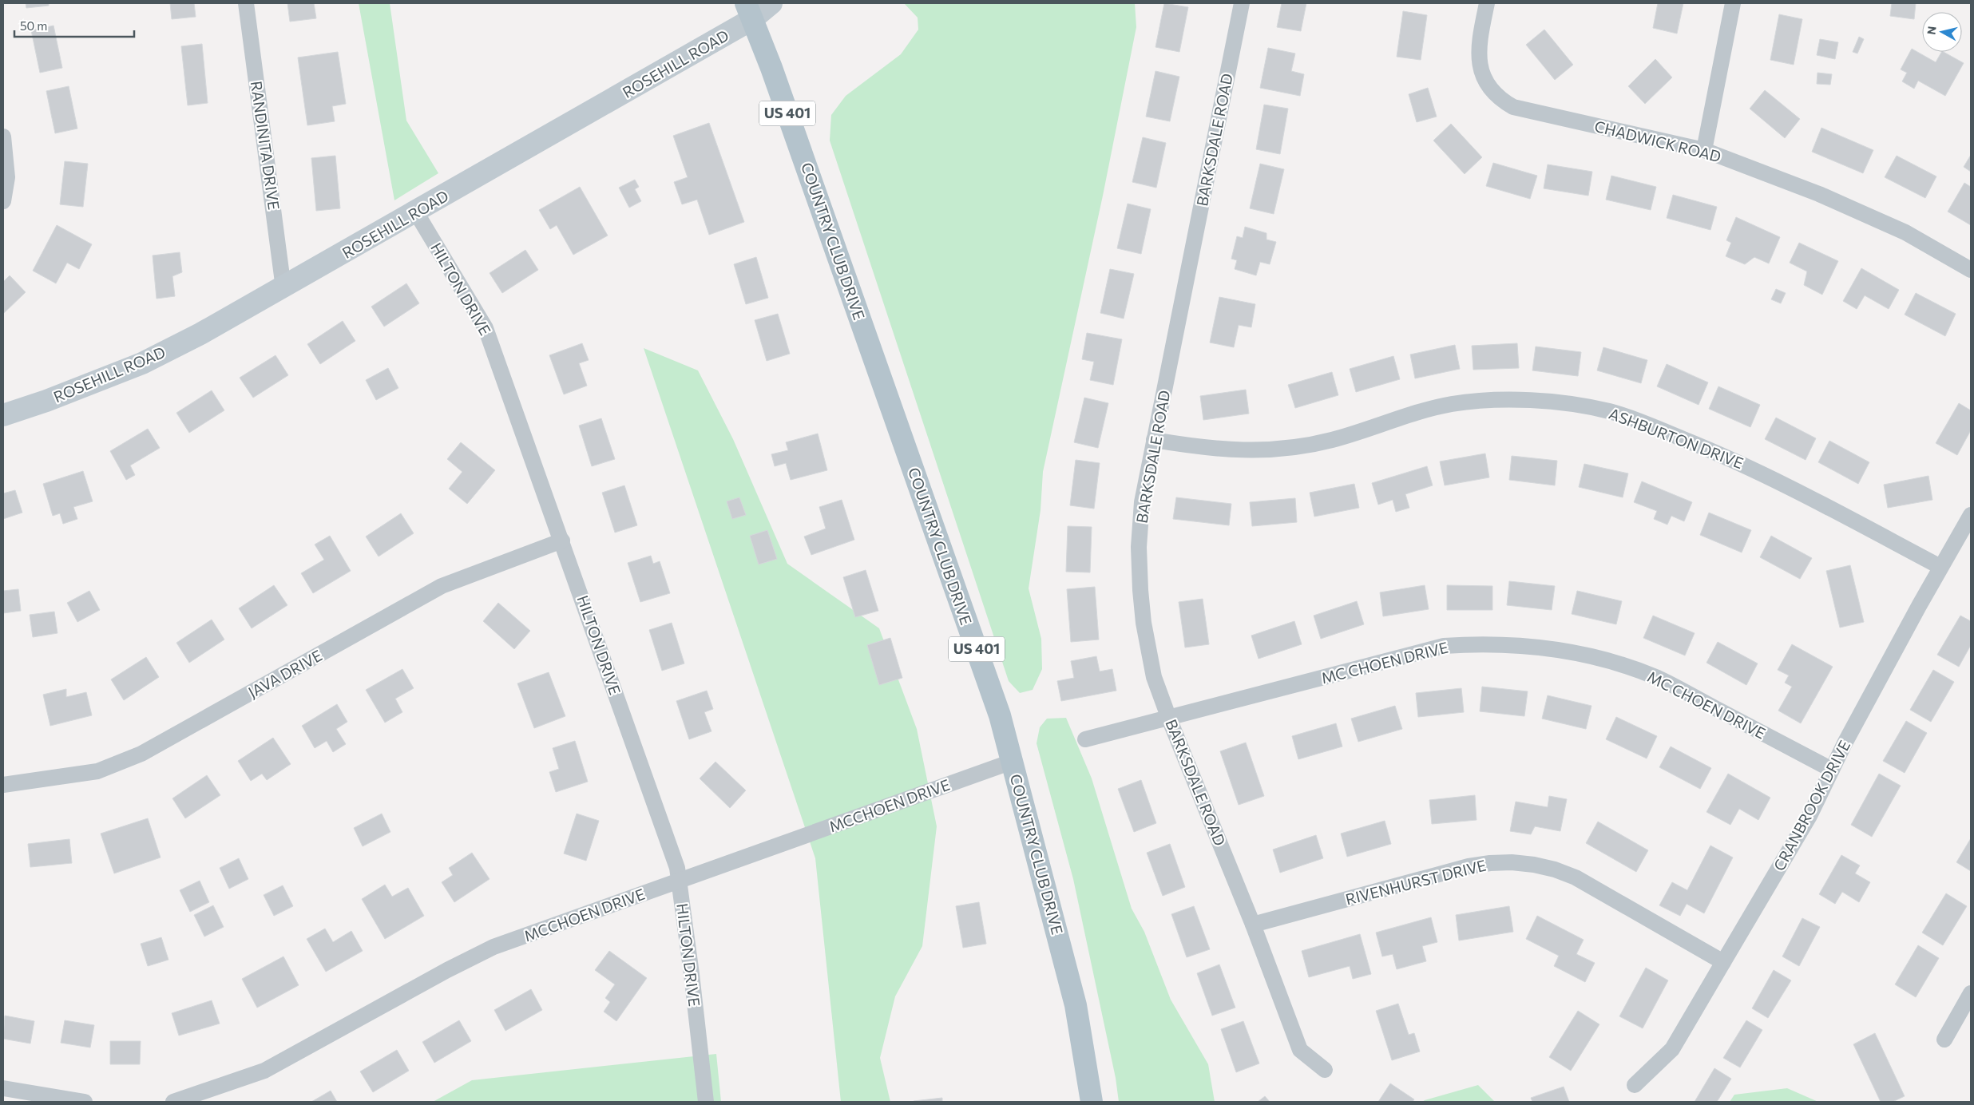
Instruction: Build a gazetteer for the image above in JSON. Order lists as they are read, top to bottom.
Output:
{
  "streets": {
    "main road": ["ROSEHILL ROAD", "US 401", "COUNTRY CLUB DRIVE"],
    "street": [
      "BARKSDALE ROAD",
      "CHADWICK ROAD",
      "RANDINITA DRIVE",
      "HILTON DRIVE",
      "ASHBURTON DRIVE",
      "MC CHOEN DRIVE",
      "JAVA DRIVE",
      "MCCHOEN DRIVE",
      "CRANBROOK DRIVE",
      "RIVENHURST DRIVE"
    ]
  },
  "crossings": [
    ["ROSEHILL ROAD", "RANDINITA DRIVE"],
    ["ROSEHILL ROAD", "COUNTRY CLUB DRIVE"],
    ["ROSEHILL ROAD", "HILTON DRIVE"],
    ["BARKSDALE ROAD", "ASHBURTON DRIVE"],
    ["BARKSDALE ROAD", "MC CHOEN DRIVE"],
    ["BARKSDALE ROAD", "RIVENHURST DRIVE"],
    ["COUNTRY CLUB DRIVE", "MCCHOEN DRIVE"],
    ["HILTON DRIVE", "JAVA DRIVE"],
    ["HILTON DRIVE", "MCCHOEN DRIVE"],
    ["ASHBURTON DRIVE", "CRANBROOK DRIVE"],
    ["MC CHOEN DRIVE", "CRANBROOK DRIVE"],
    ["CRANBROOK DRIVE", "RIVENHURST DRIVE"]
  ],
  "scale_bar": "50 m",
  "north": "left"
}
